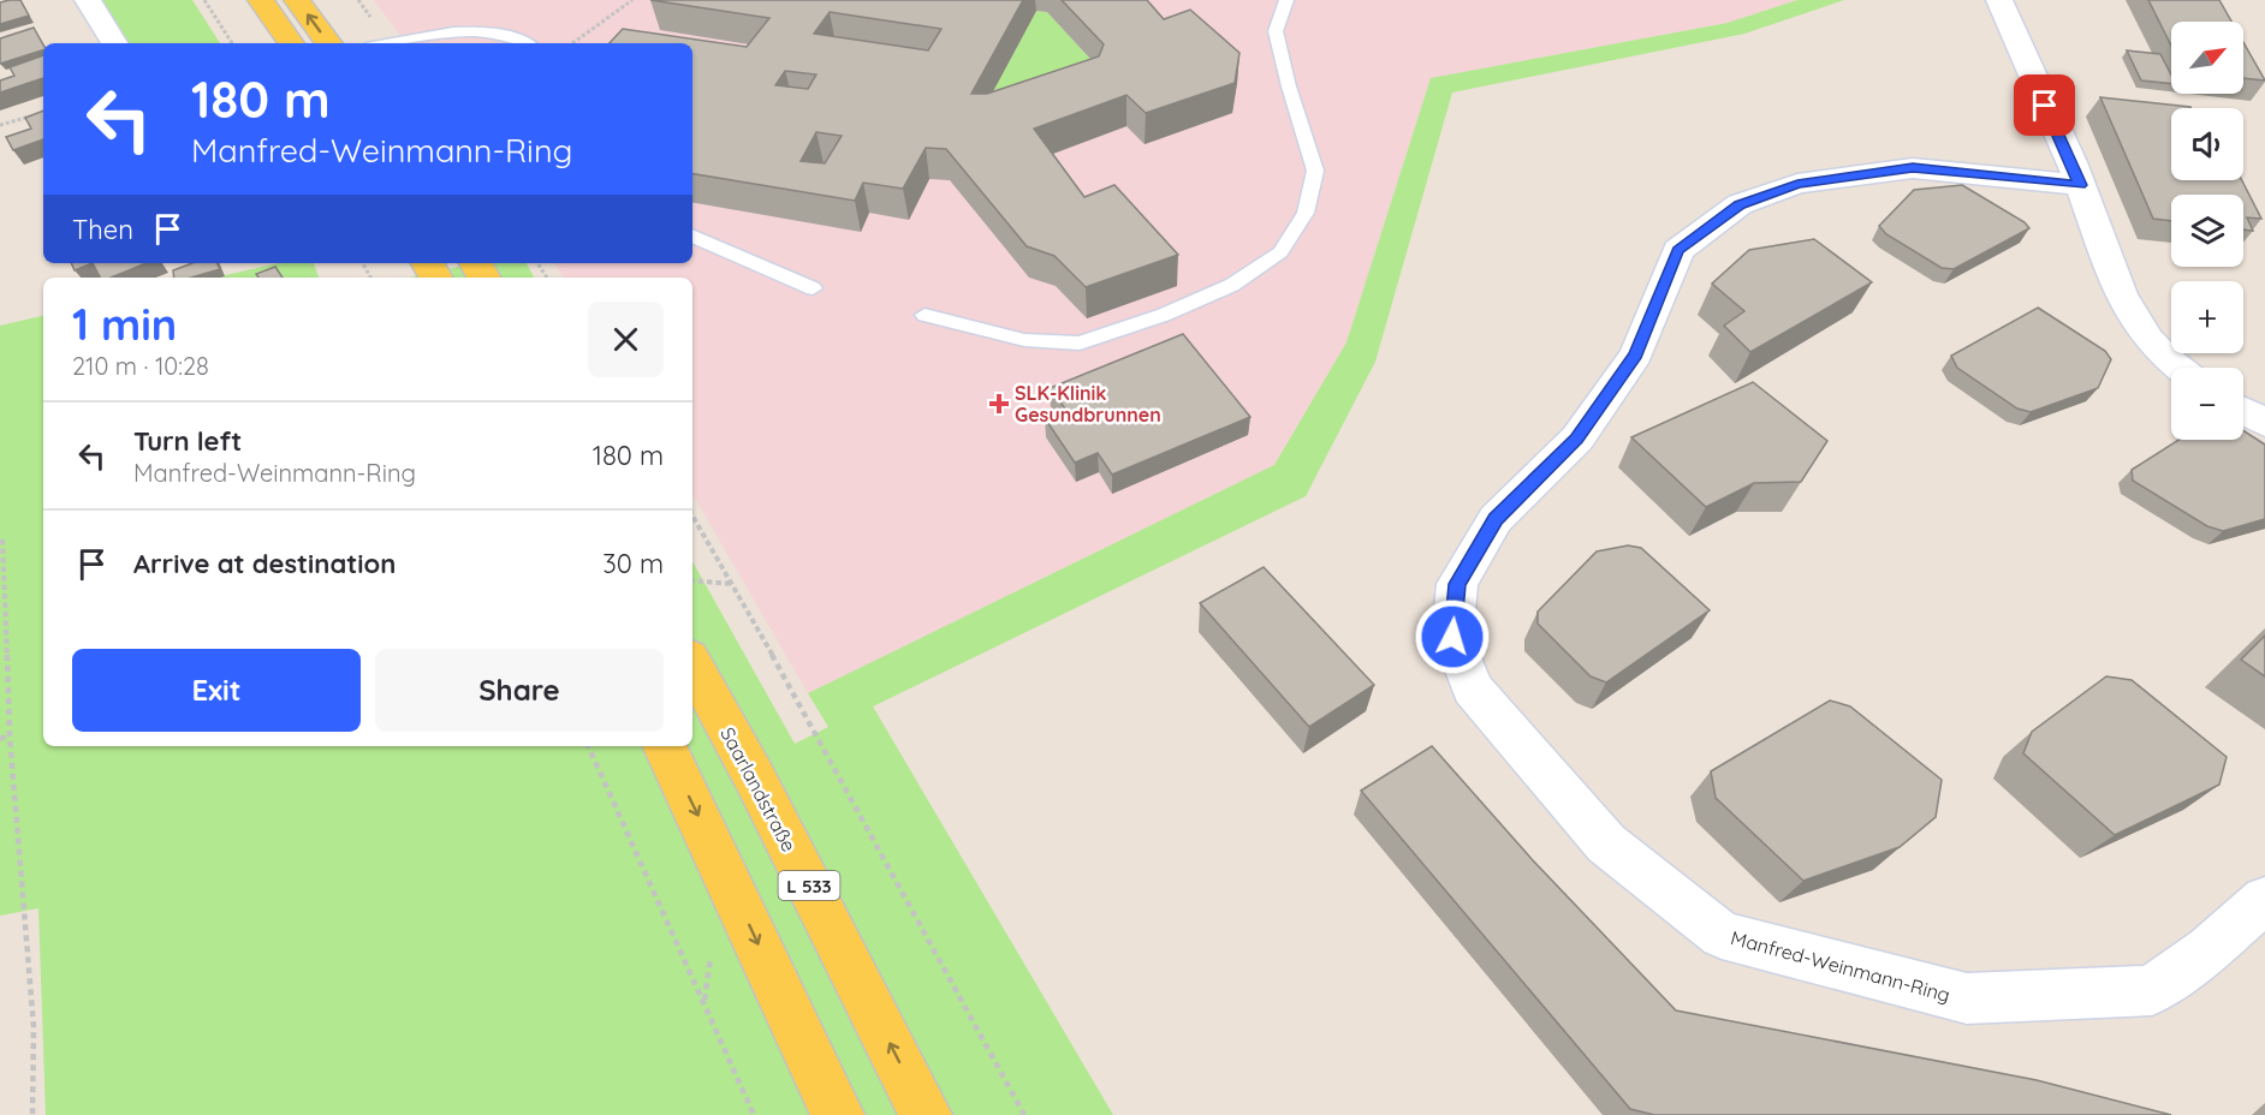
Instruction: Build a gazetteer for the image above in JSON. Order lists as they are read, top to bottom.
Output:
{
  "streets": {
    "main road": ["Saarlandstraße", "L 533"],
    "street": ["Manfred-Weinmann-Ring"]
  },
  "places": {
    "health": ["SLK-Klinik Gesundbrunnen"]
  },
  "north": "top right",
  "page": {
    "map_buttons": ["+", "−"],
    "turn": ["180 m", "Manfred-Weinmann-Ring"],
    "then": "Then",
    "heading": ["1 min", "210 m · 10:28"],
    "list": [
      {
        "name": "Turn left",
        "note": "Manfred-Weinmann-Ring",
        "value": "180 m"
      },
      {
        "name": "Arrive at destination",
        "value": "30 m"
      }
    ],
    "buttons": ["Exit", "Share"]
  }
}
